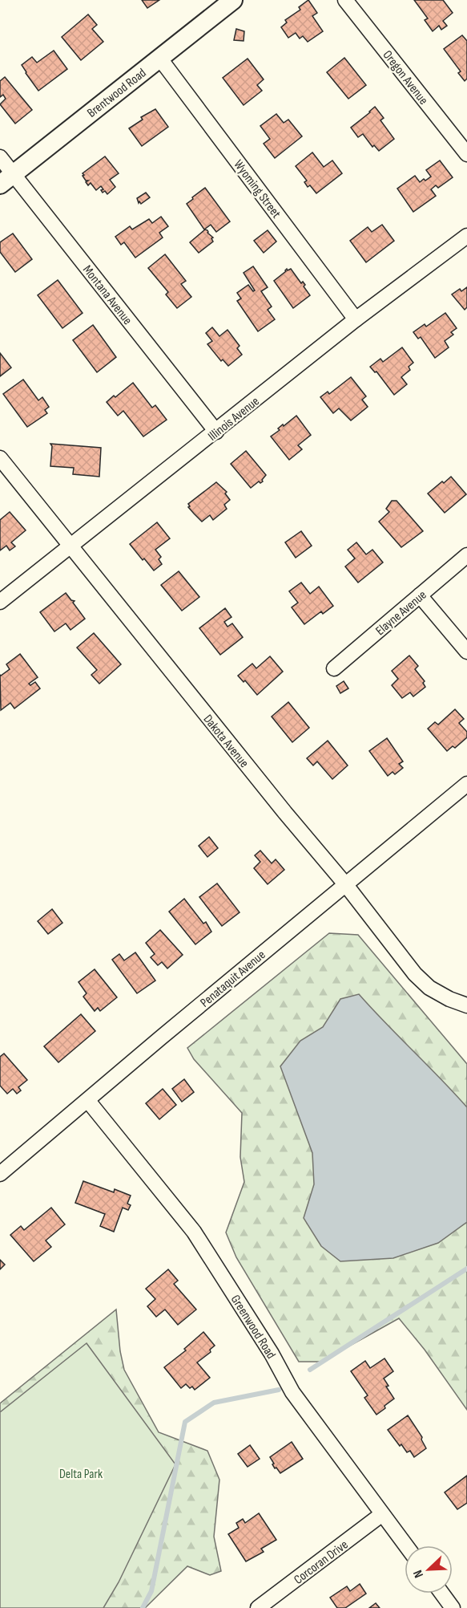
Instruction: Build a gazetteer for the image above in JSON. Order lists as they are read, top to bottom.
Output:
{
  "streets": {
    "street": [
      "Oregon Avenue",
      "Brentwood Road",
      "Wyoming Street",
      "Montana Avenue",
      "Illinois Avenue",
      "Elayne Avenue",
      "Dakota Avenue",
      "Penataquit Avenue",
      "Greenwood Road",
      "Corcoran Drive"
    ]
  },
  "crossings": [
    ["Brentwood Road", "Wyoming Street"],
    ["Brentwood Road", "Montana Avenue"],
    ["Wyoming Street", "Illinois Avenue"],
    ["Montana Avenue", "Illinois Avenue"],
    ["Illinois Avenue", "Dakota Avenue"],
    ["Dakota Avenue", "Penataquit Avenue"],
    ["Penataquit Avenue", "Greenwood Road"],
    ["Greenwood Road", "Corcoran Drive"]
  ],
  "parks": ["Delta Park"],
  "north": "bottom left"
}
